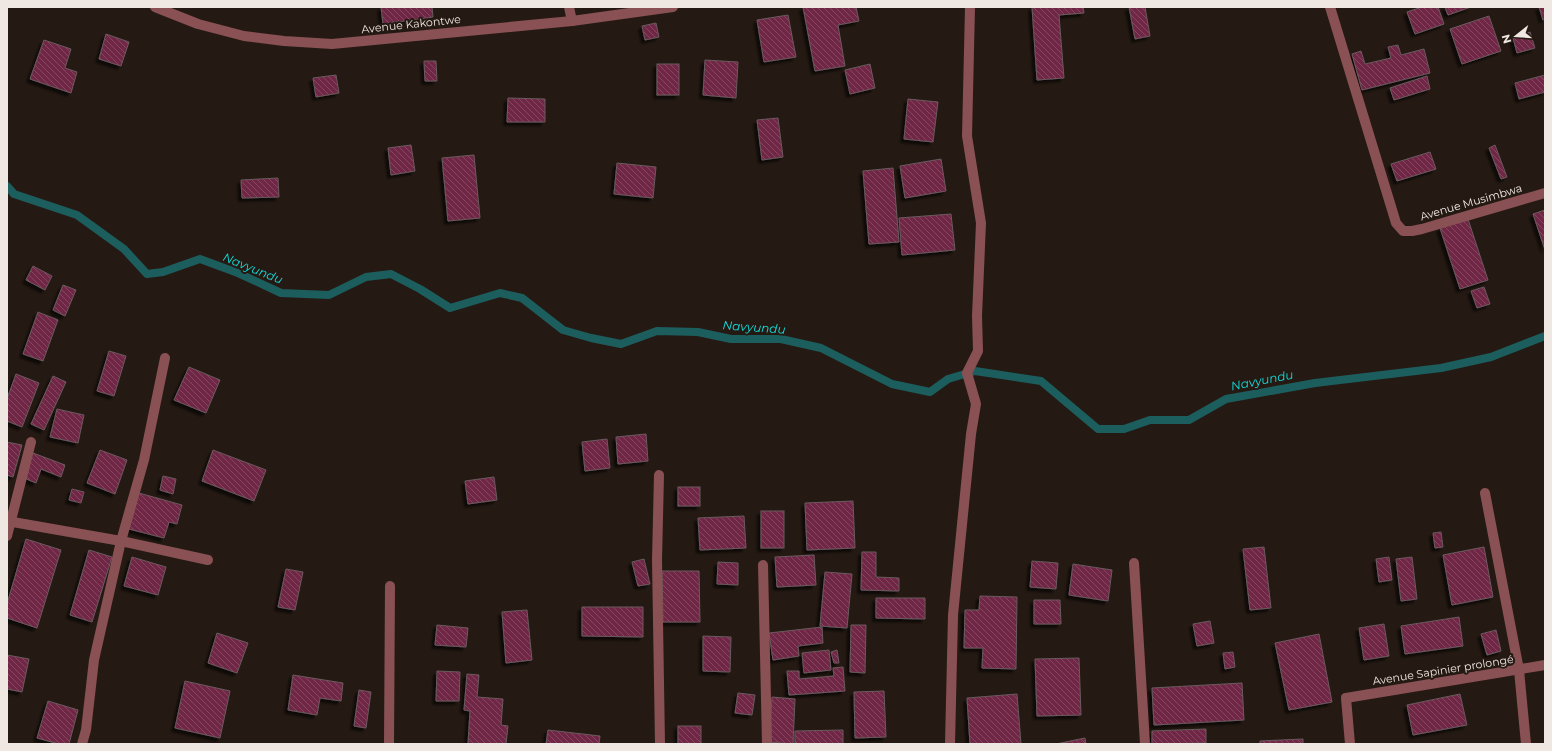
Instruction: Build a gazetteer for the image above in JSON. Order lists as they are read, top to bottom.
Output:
{
  "streets": {
    "street": ["Avenue Kakontwe", "Avenue Musimbwa", "Avenue Sapinier prolongé"]
  },
  "water": ["Navyundu"],
  "north": "left"
}
